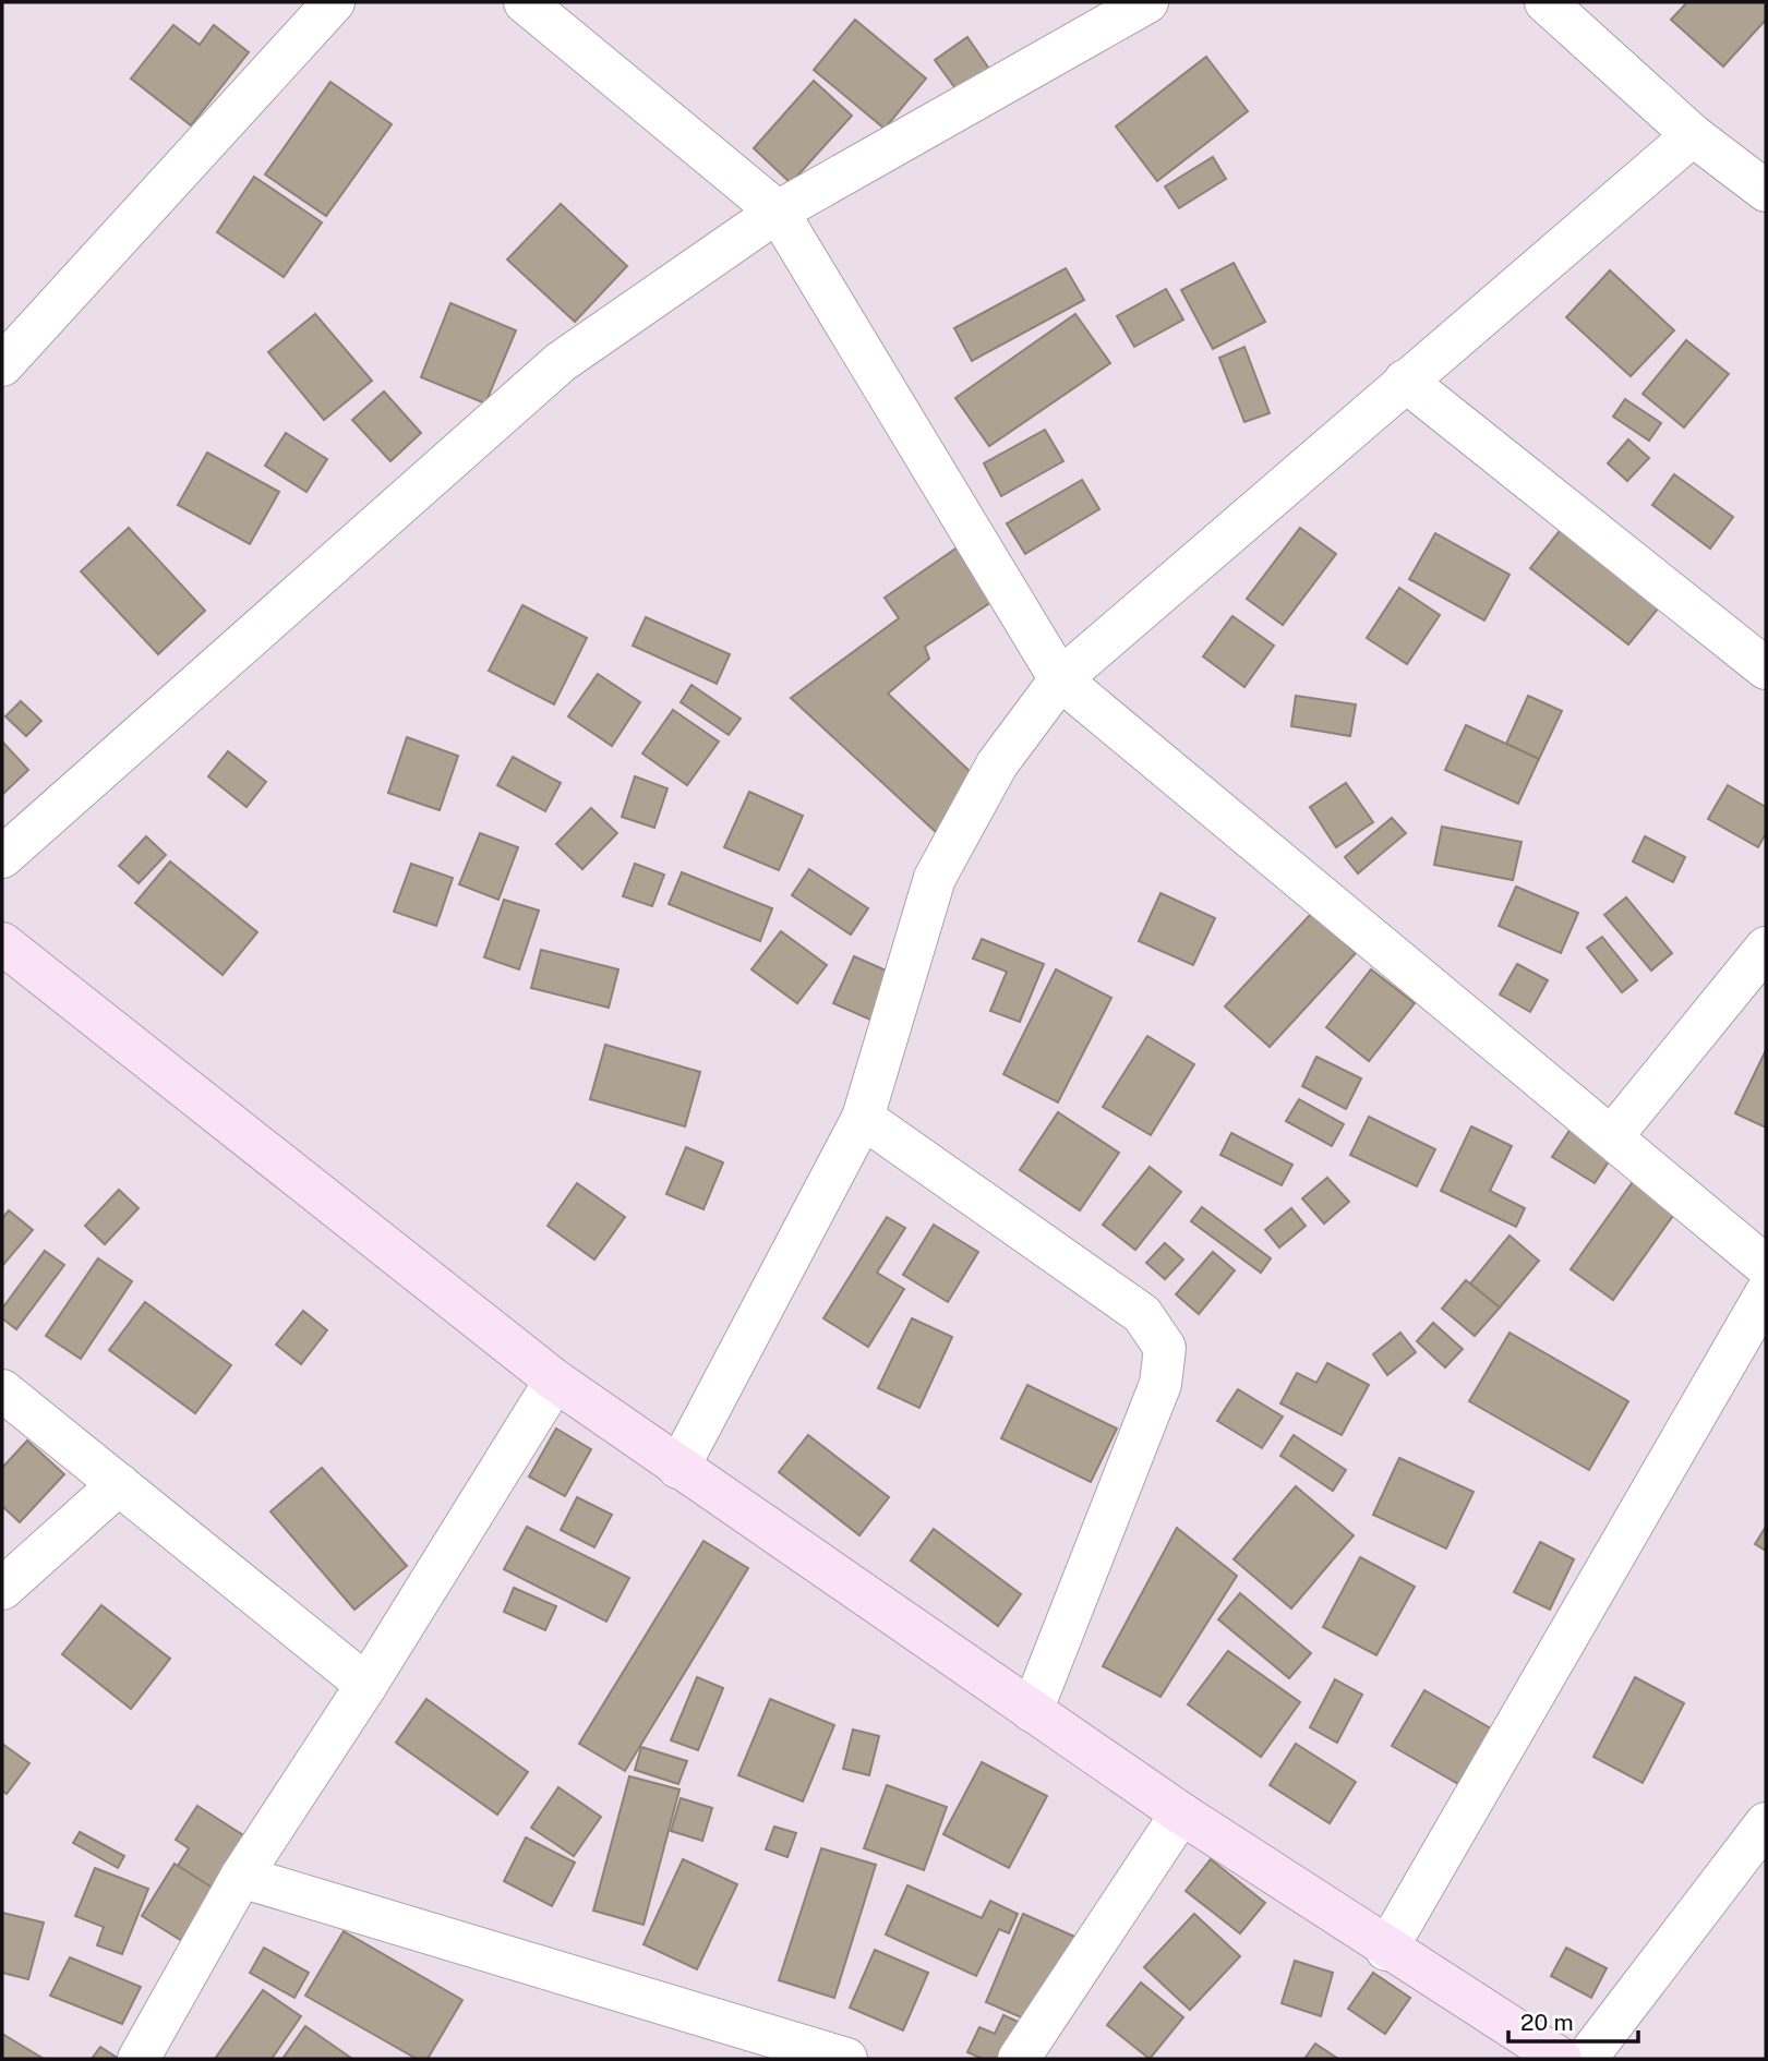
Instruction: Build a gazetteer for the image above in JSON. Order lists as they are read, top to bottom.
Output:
{
  "scale_bar": "20 m"
}
